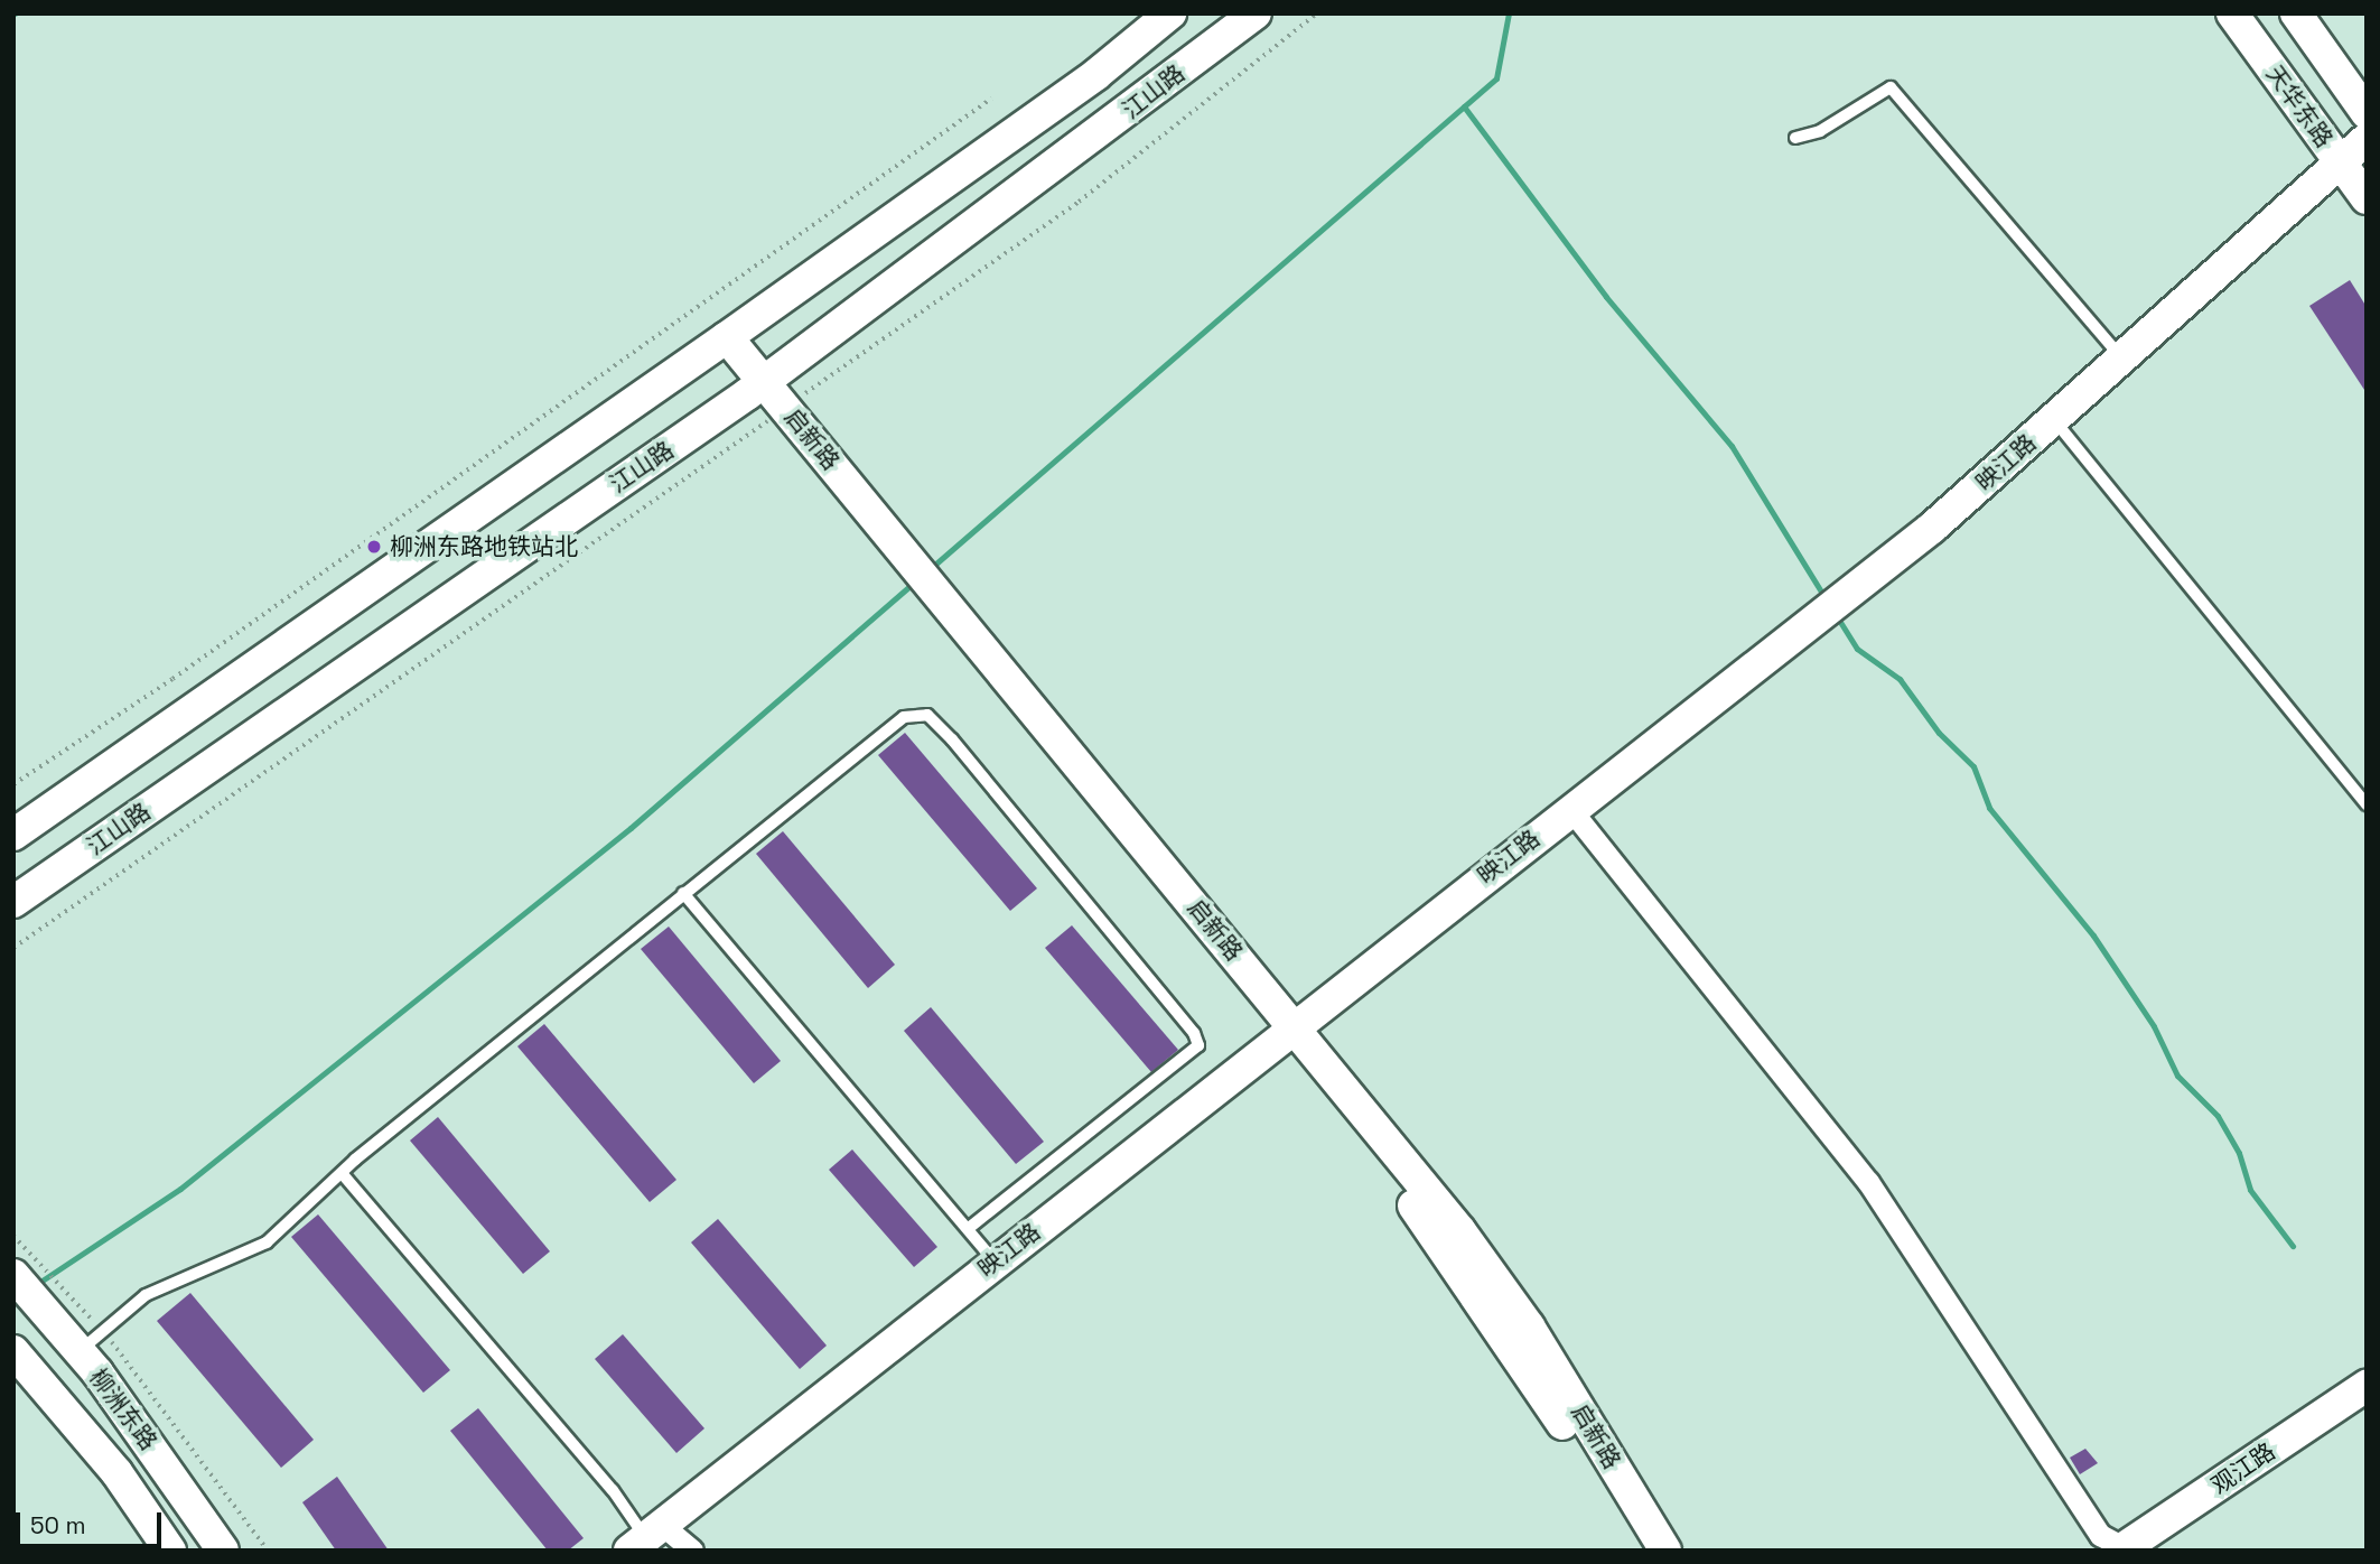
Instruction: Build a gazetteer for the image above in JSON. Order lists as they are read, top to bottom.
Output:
{
  "streets": {
    "street": [
      "江山路",
      "天华东路",
      "启新路",
      "映江路",
      "柳洲东路",
      "观江路"
    ]
  },
  "crossings": [
    ["江山路", "启新路"],
    ["天华东路", "映江路"],
    ["启新路", "映江路"]
  ],
  "places": ["柳洲东路地铁站北"],
  "scale_bar": "50 m"
}
